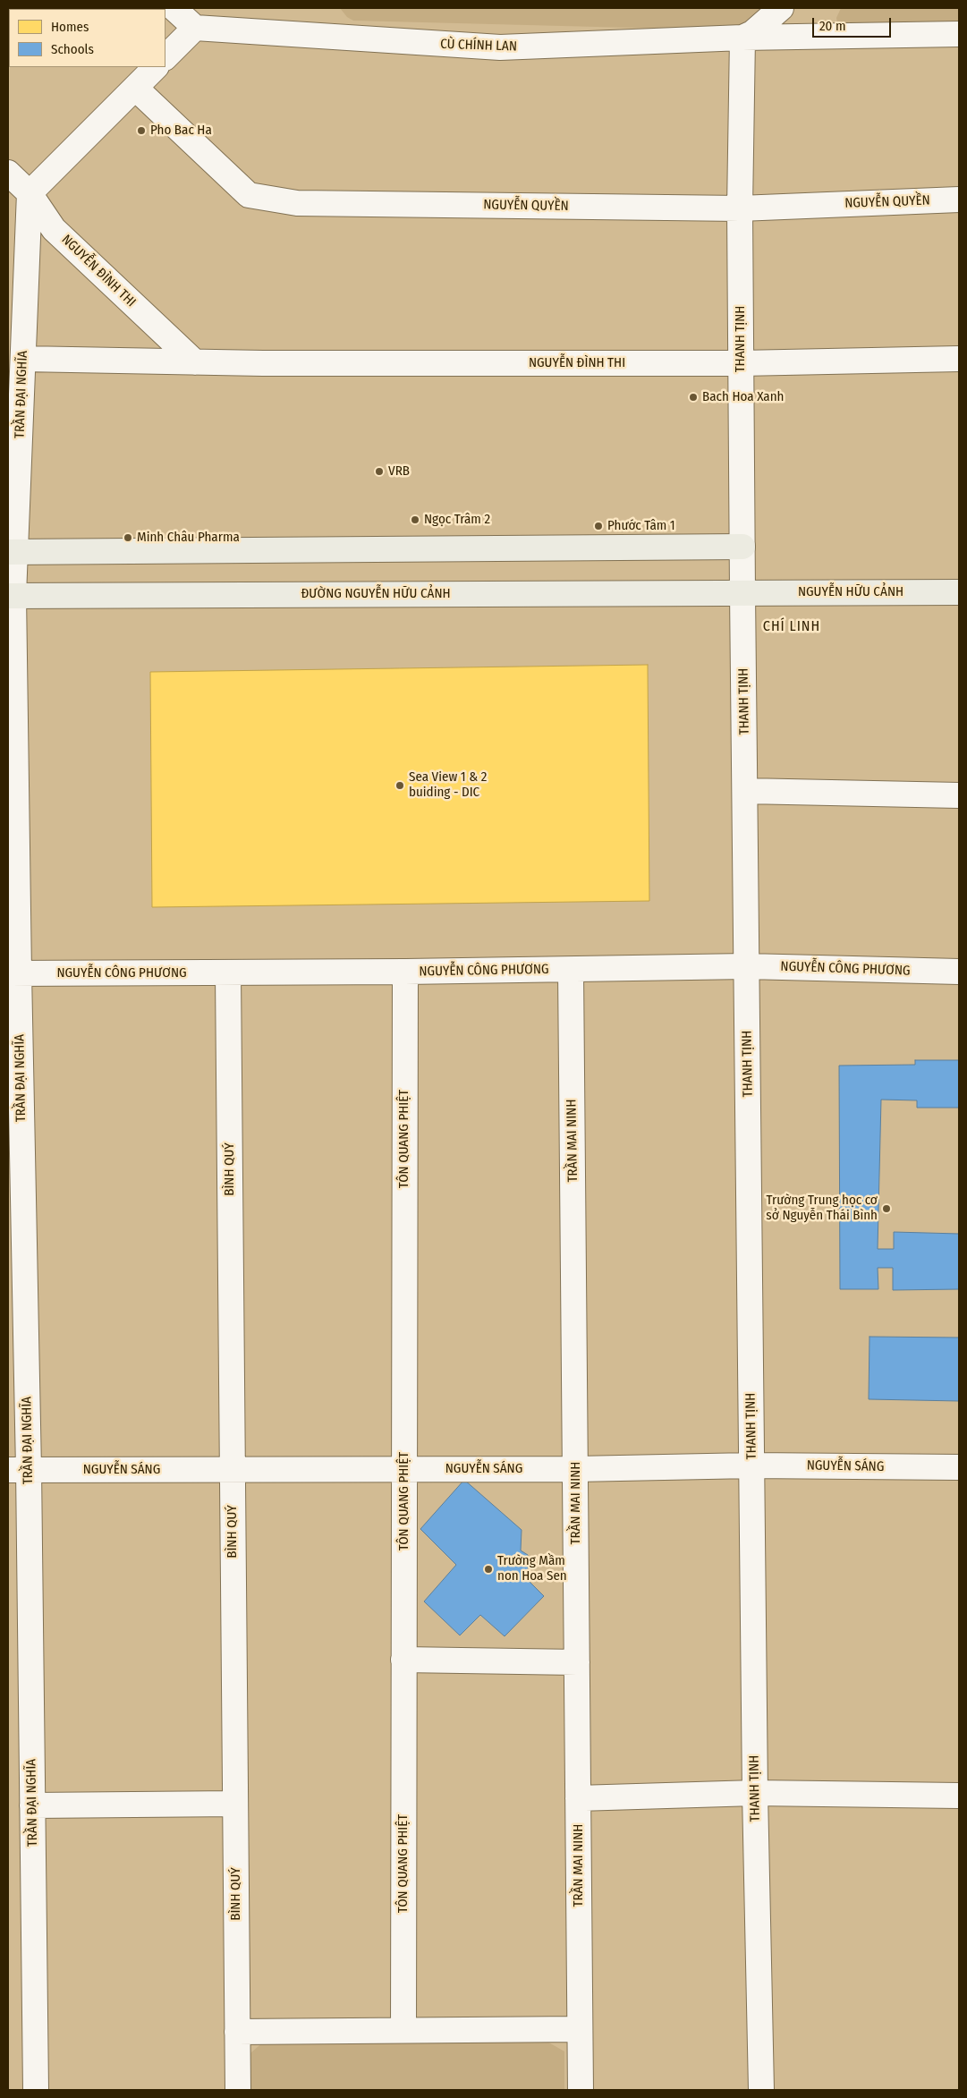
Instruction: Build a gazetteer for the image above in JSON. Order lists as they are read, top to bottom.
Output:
{
  "streets": {
    "main road": ["NGUYỄN HỮU CẢNH", "ĐƯỜNG NGUYỄN HỮU CẢNH"],
    "street": [
      "CÙ CHÍNH LAN",
      "NGUYỄN QUYỀN",
      "NGUYỄN ĐÌNH THI",
      "THANH TỊNH",
      "TRẦN ĐẠI NGHĨA",
      "NGUYỄN CÔNG PHƯƠNG",
      "TÔN QUANG PHIỆT",
      "TRẦN MAI NINH",
      "BÌNH QUÝ",
      "NGUYỄN SÁNG"
    ]
  },
  "crossings": [
    ["CÙ CHÍNH LAN", "THANH TỊNH"],
    ["NGUYỄN QUYỀN", "THANH TỊNH"],
    ["NGUYỄN ĐÌNH THI", "THANH TỊNH"],
    ["NGUYỄN ĐÌNH THI", "TRẦN ĐẠI NGHĨA"],
    ["THANH TỊNH", "NGUYỄN HỮU CẢNH"],
    ["THANH TỊNH", "ĐƯỜNG NGUYỄN HỮU CẢNH"],
    ["THANH TỊNH", "NGUYỄN CÔNG PHƯƠNG"],
    ["THANH TỊNH", "NGUYỄN SÁNG"],
    ["TRẦN ĐẠI NGHĨA", "ĐƯỜNG NGUYỄN HỮU CẢNH"],
    ["TRẦN ĐẠI NGHĨA", "NGUYỄN CÔNG PHƯƠNG"],
    ["TRẦN ĐẠI NGHĨA", "NGUYỄN SÁNG"],
    ["NGUYỄN HỮU CẢNH", "ĐƯỜNG NGUYỄN HỮU CẢNH"],
    ["NGUYỄN CÔNG PHƯƠNG", "TÔN QUANG PHIỆT"],
    ["NGUYỄN CÔNG PHƯƠNG", "TRẦN MAI NINH"],
    ["NGUYỄN CÔNG PHƯƠNG", "BÌNH QUÝ"],
    ["TÔN QUANG PHIỆT", "NGUYỄN SÁNG"],
    ["TRẦN MAI NINH", "NGUYỄN SÁNG"],
    ["BÌNH QUÝ", "NGUYỄN SÁNG"]
  ],
  "districts": ["CHÍ LINH"],
  "places": [
    "Pho Bac Ha",
    "Bach Hoa Xanh",
    "VRB",
    "Ngọc Trâm 2",
    "Phước Tâm 1",
    "Minh Châu Pharma",
    "Sea View 1 & 2 buiding - DIC",
    "Trường Trung học cơ sở Nguyễn Thái Bình",
    "Trường Mầm non Hoa Sen"
  ],
  "legend": ["Homes", "Schools"],
  "scale_bar": "20 m"
}
